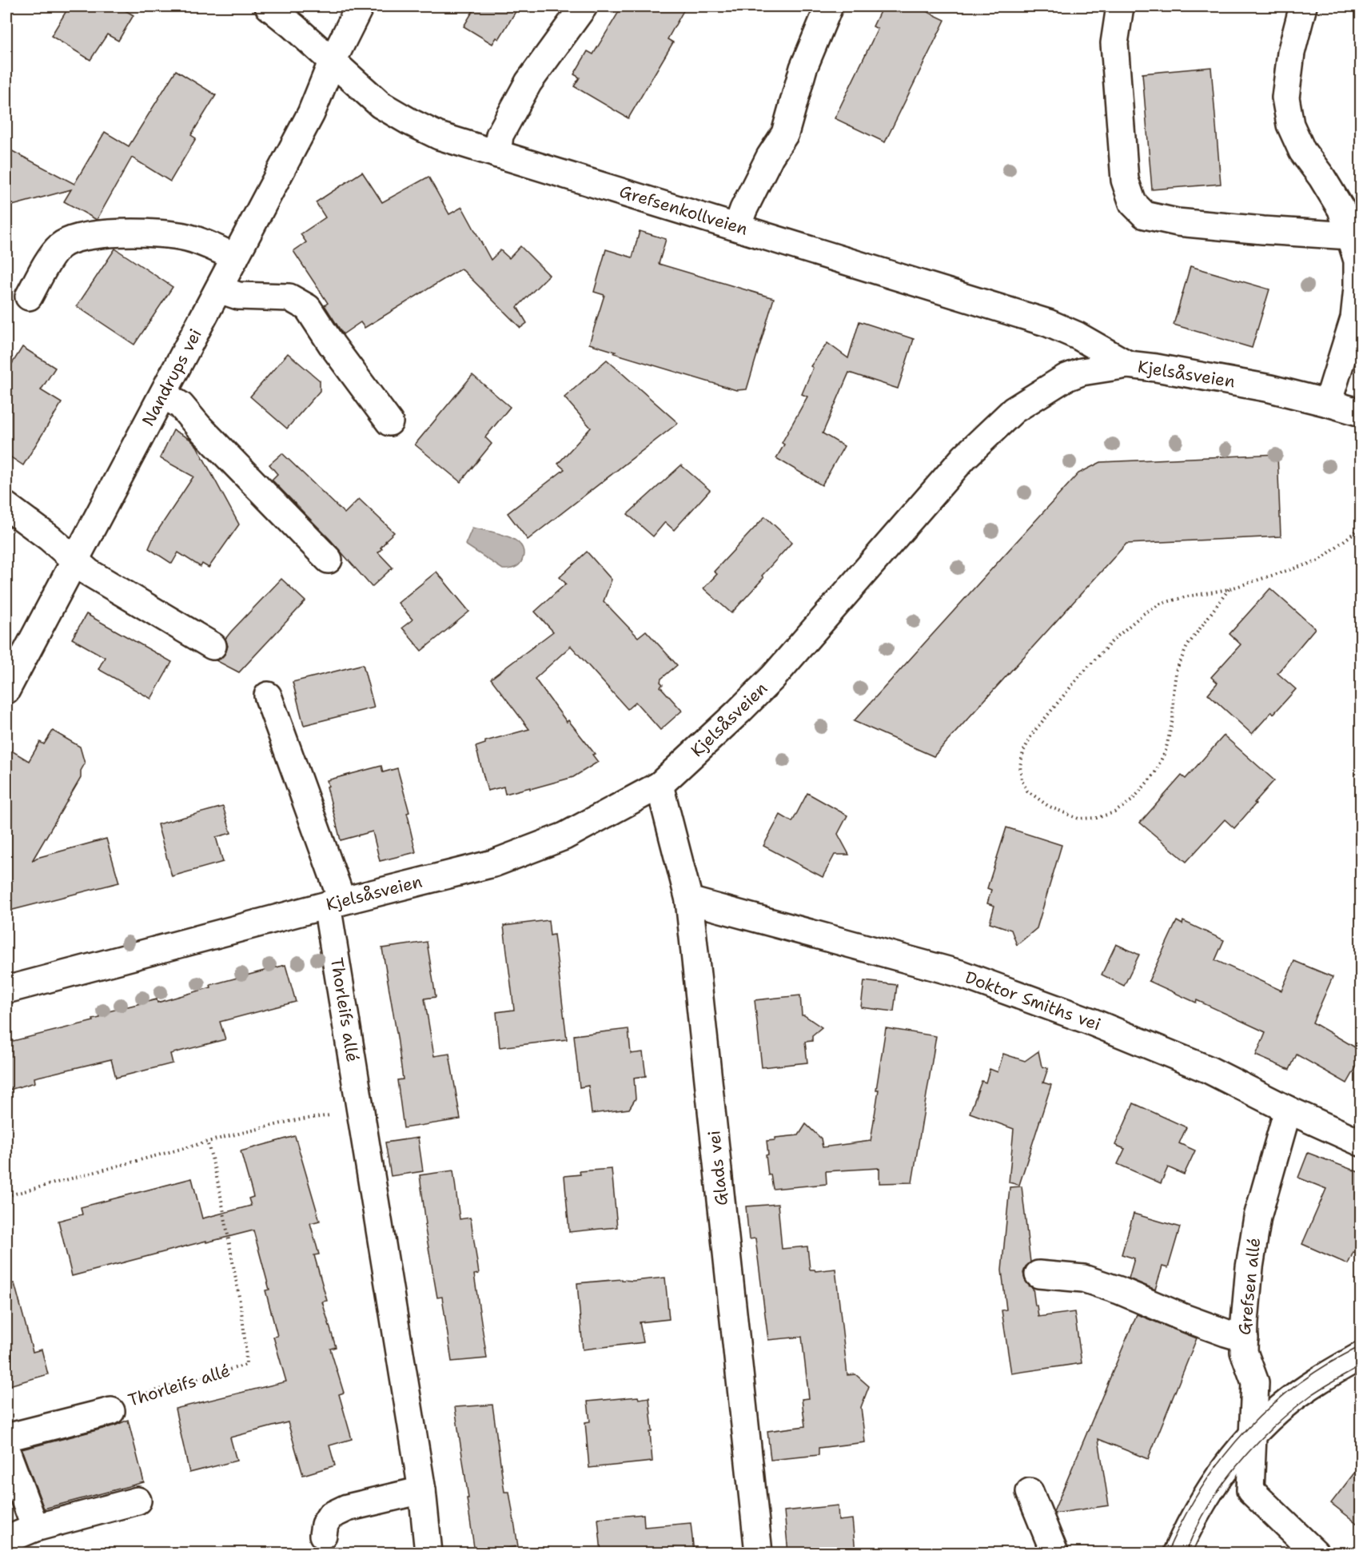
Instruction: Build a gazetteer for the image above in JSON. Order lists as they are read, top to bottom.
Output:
{
  "streets": {
    "street": [
      "Grefsenkollveien",
      "Kjelsåsveien",
      "Nandrups vei",
      "Doktor Smiths vei",
      "Thorleifs allé",
      "Glads vei",
      "Grefsen allé"
    ]
  },
  "crossings": [
    ["Grefsenkollveien", "Kjelsåsveien"],
    ["Grefsenkollveien", "Nandrups vei"],
    ["Kjelsåsveien", "Thorleifs allé"],
    ["Kjelsåsveien", "Glads vei"],
    ["Doktor Smiths vei", "Glads vei"],
    ["Doktor Smiths vei", "Grefsen allé"]
  ]
}
